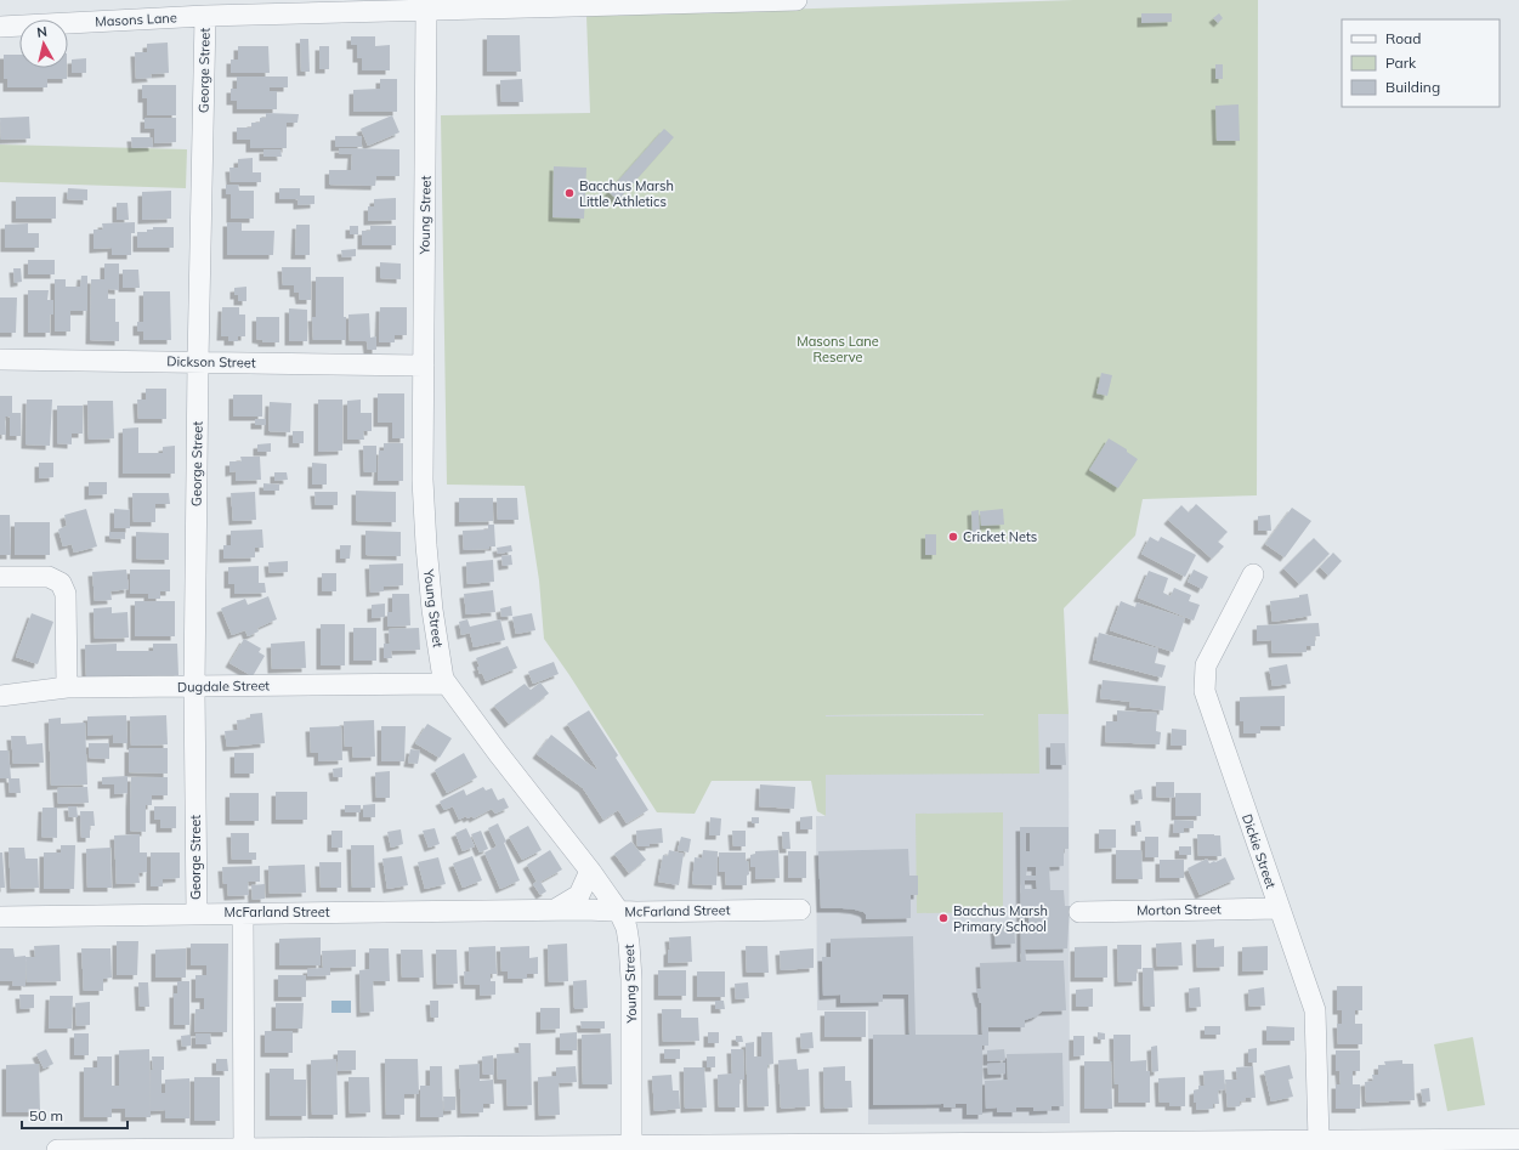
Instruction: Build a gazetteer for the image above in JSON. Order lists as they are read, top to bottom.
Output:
{
  "streets": {
    "street": [
      "Masons Lane",
      "George Street",
      "Young Street",
      "Dickson Street",
      "Dugdale Street",
      "Dickie Street",
      "Morton Street",
      "McFarland Street"
    ]
  },
  "crossings": [
    ["Masons Lane", "George Street"],
    ["Masons Lane", "Young Street"],
    ["George Street", "Dickson Street"],
    ["George Street", "Dugdale Street"],
    ["George Street", "McFarland Street"],
    ["Young Street", "Dickson Street"],
    ["Young Street", "Dugdale Street"],
    ["Young Street", "McFarland Street"],
    ["Dickie Street", "Morton Street"]
  ],
  "parks": ["Masons Lane Reserve"],
  "places": ["Bacchus Marsh Little Athletics", "Cricket Nets", "Bacchus Marsh Primary School"],
  "legend": ["Road", "Park", "Building"],
  "scale_bar": "50 m",
  "north": "top"
}
